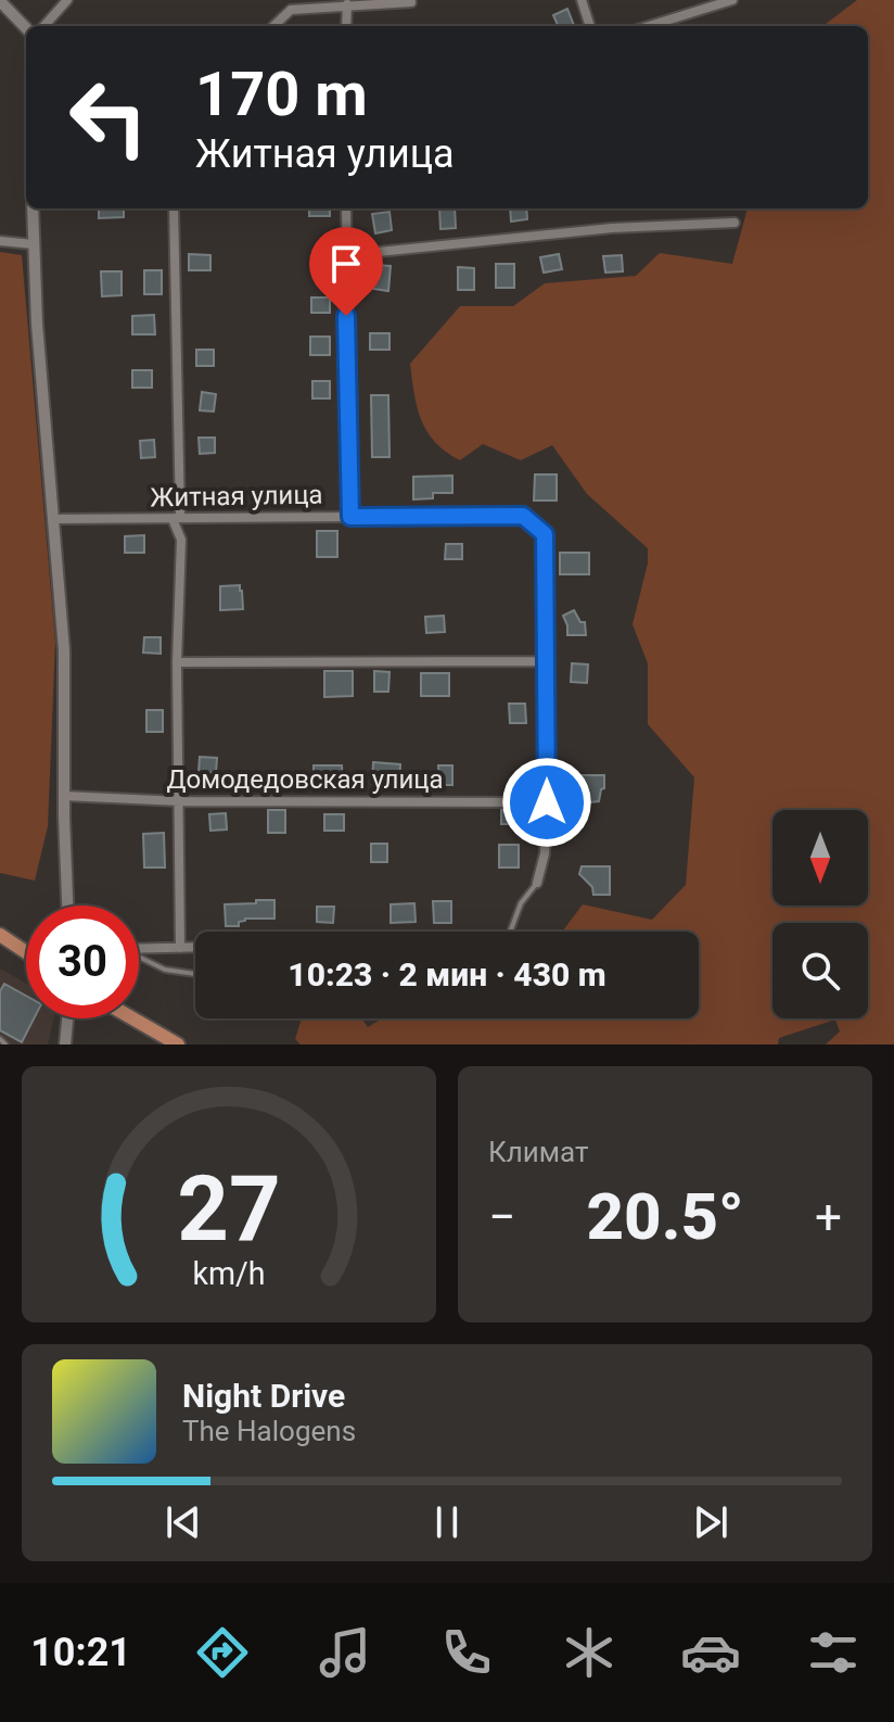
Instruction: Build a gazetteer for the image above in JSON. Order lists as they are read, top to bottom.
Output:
{
  "streets": {
    "street": ["Житная улица", "Домодедовская улица"]
  },
  "north": "bottom",
  "page": {
    "turn": ["170 m", "Житная улица"],
    "limit": "30",
    "trip": "10:23 · 2 мин · 430 m",
    "tile": "Климат",
    "heat": ["−", "20.5°", "+"],
    "song": ["Night Drive", "The Halogens"],
    "tabs": "10:21",
    "gauge": ["27", "km/h"]
  }
}
